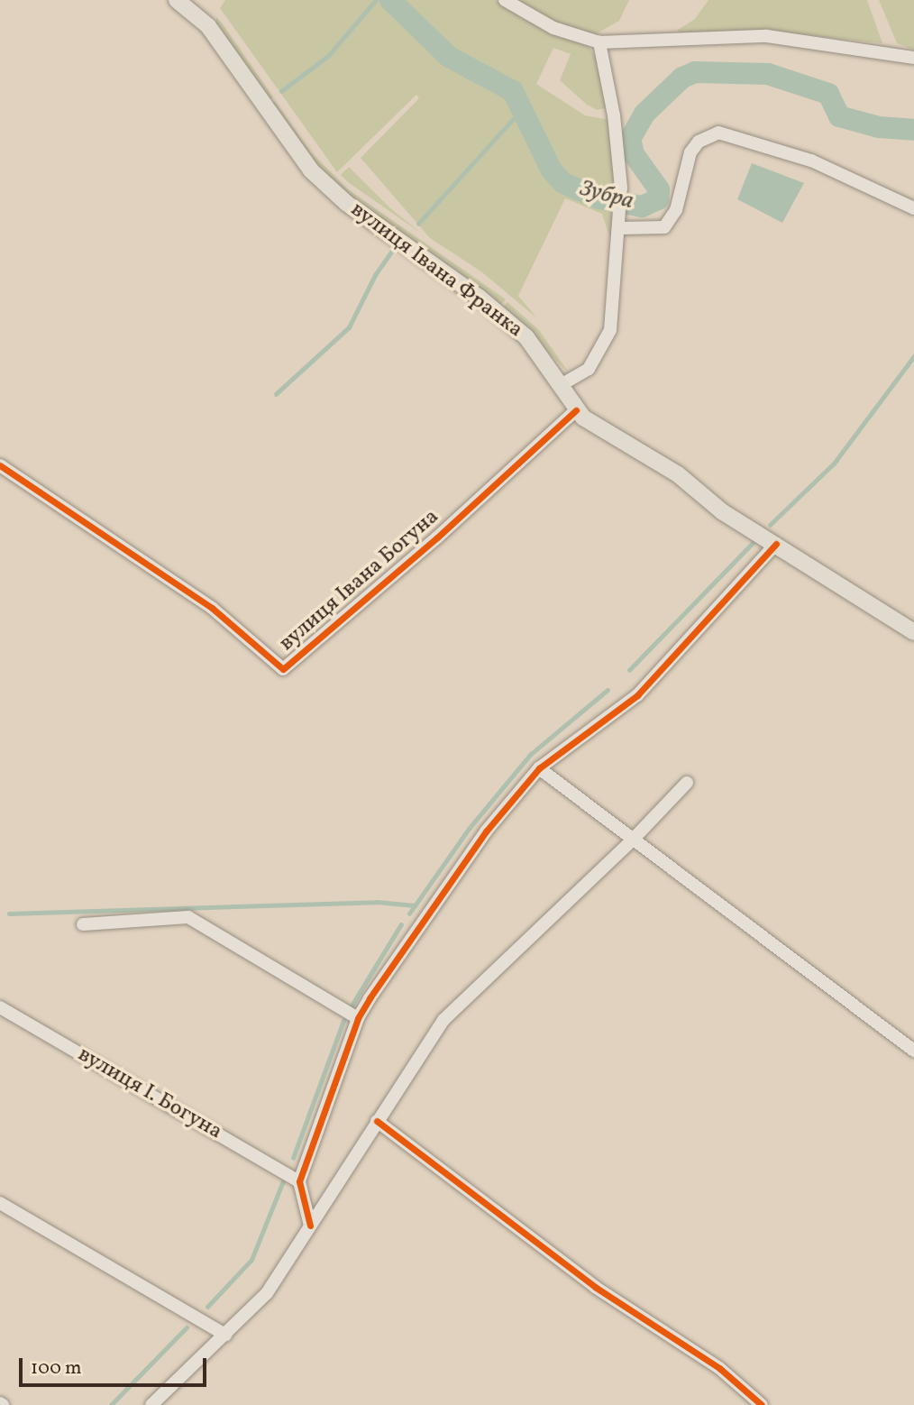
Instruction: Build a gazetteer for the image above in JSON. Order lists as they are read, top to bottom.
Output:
{
  "streets": {
    "main road": ["вулиця Івана Франка"],
    "street": ["вулиця Івана Богуна", "вулиця І. Богуна"]
  },
  "crossings": [
    ["вулиця Івана Франка", "вулиця Івана Богуна"]
  ],
  "water": ["Зубра"],
  "scale_bar": "100 m"
}
